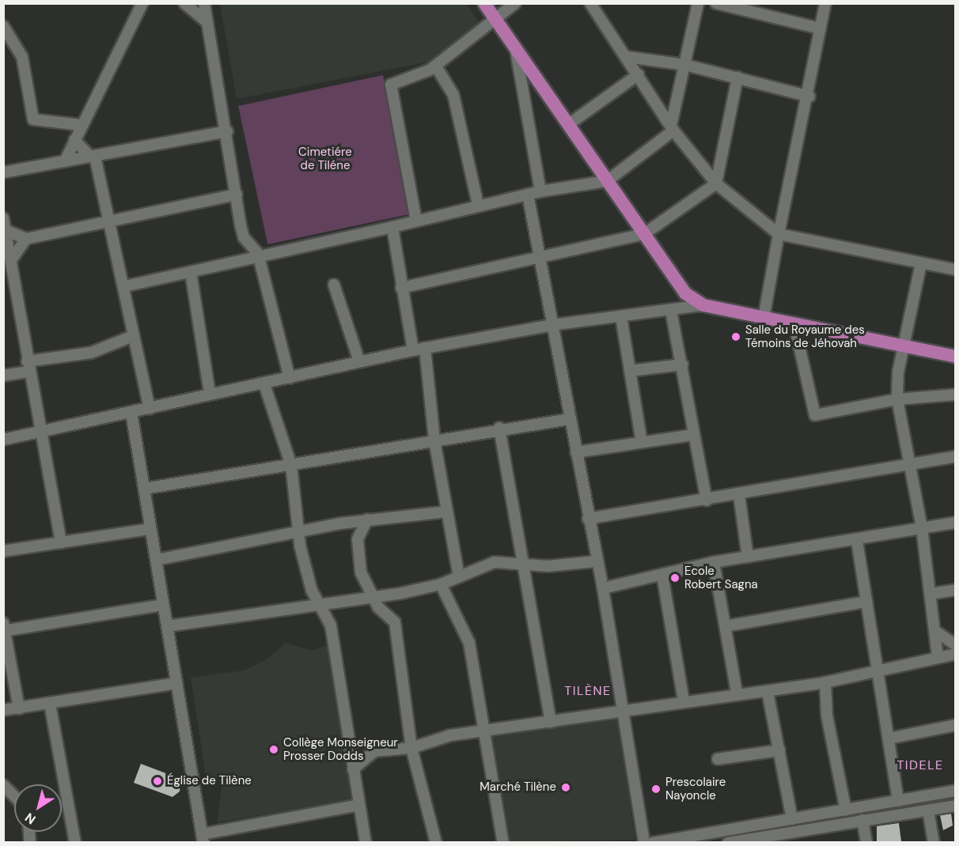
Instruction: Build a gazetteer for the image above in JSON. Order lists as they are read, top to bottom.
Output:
{
  "districts": ["TILÈNE", "TIDELE"],
  "parks": ["Cimetiére de Tiléne"],
  "places": [
    "Salle du Royaume des Témoins de Jéhovah",
    "Ecole Robert Sagna",
    "Collège Monseigneur Prosser Dodds",
    "Église de Tilène",
    "Marché Tilène",
    "Prescolaire Nayoncle"
  ],
  "north": "bottom left"
}
